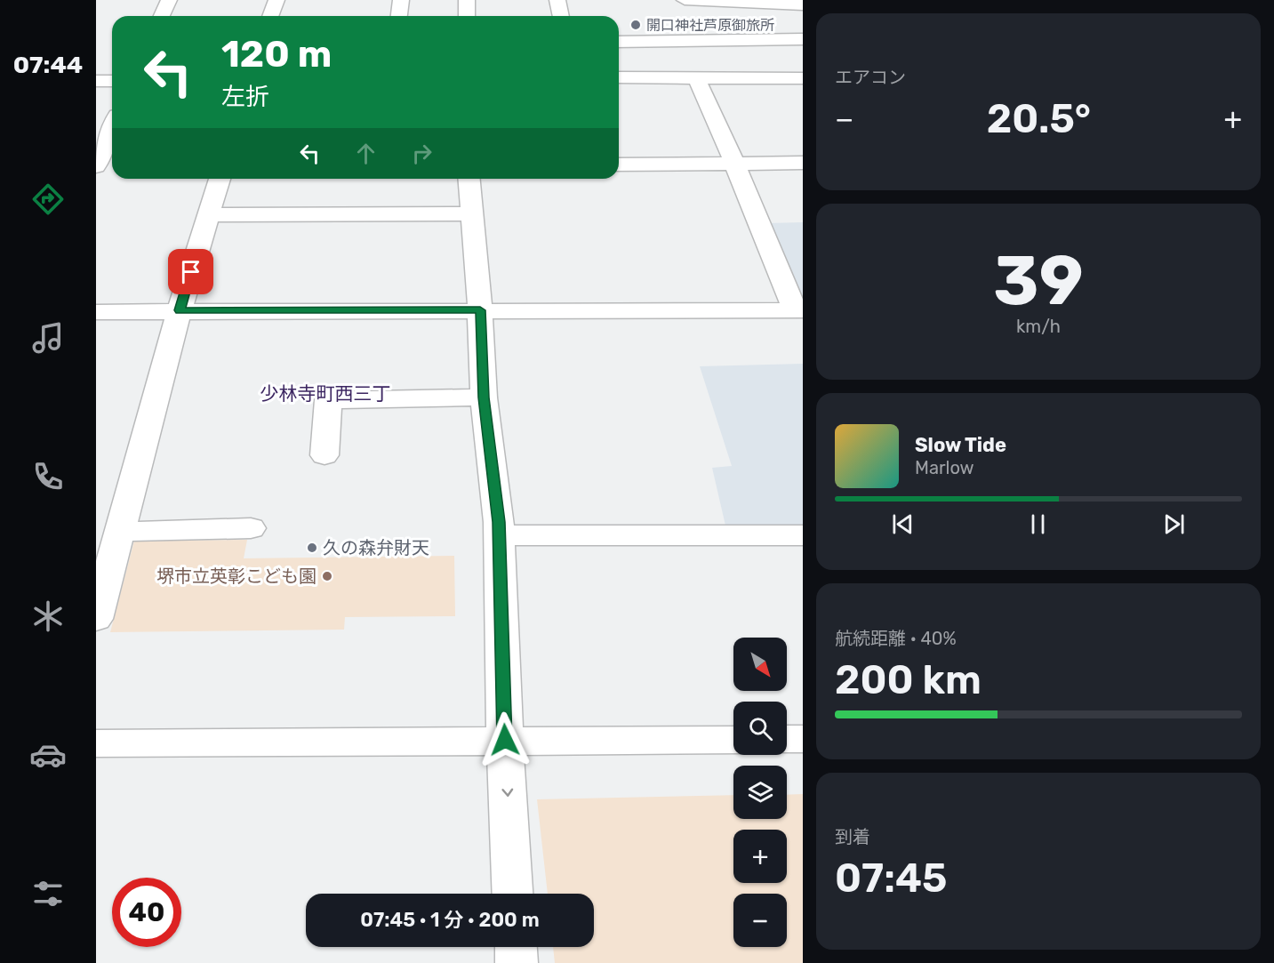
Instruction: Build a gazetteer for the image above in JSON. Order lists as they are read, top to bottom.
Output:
{
  "districts": ["少林寺町西三丁"],
  "places": ["開口神社芦原御旅所", "久の森弁財天", "堺市立英彰こども園"],
  "north": "bottom right",
  "page": {
    "tabs": "07:44",
    "tile": [
      "エアコン",
      ["39", "km/h"],
      ["航続距離 · 40%", "200 km"],
      ["到着", "07:45"]
    ],
    "turn": ["120 m", "左折"],
    "heat": ["−", "20.5°", "+"],
    "song": ["Slow Tide", "Marlow"],
    "map_buttons": ["+", "−"],
    "limit": "40",
    "trip": "07:45 · 1 分 · 200 m"
  }
}
